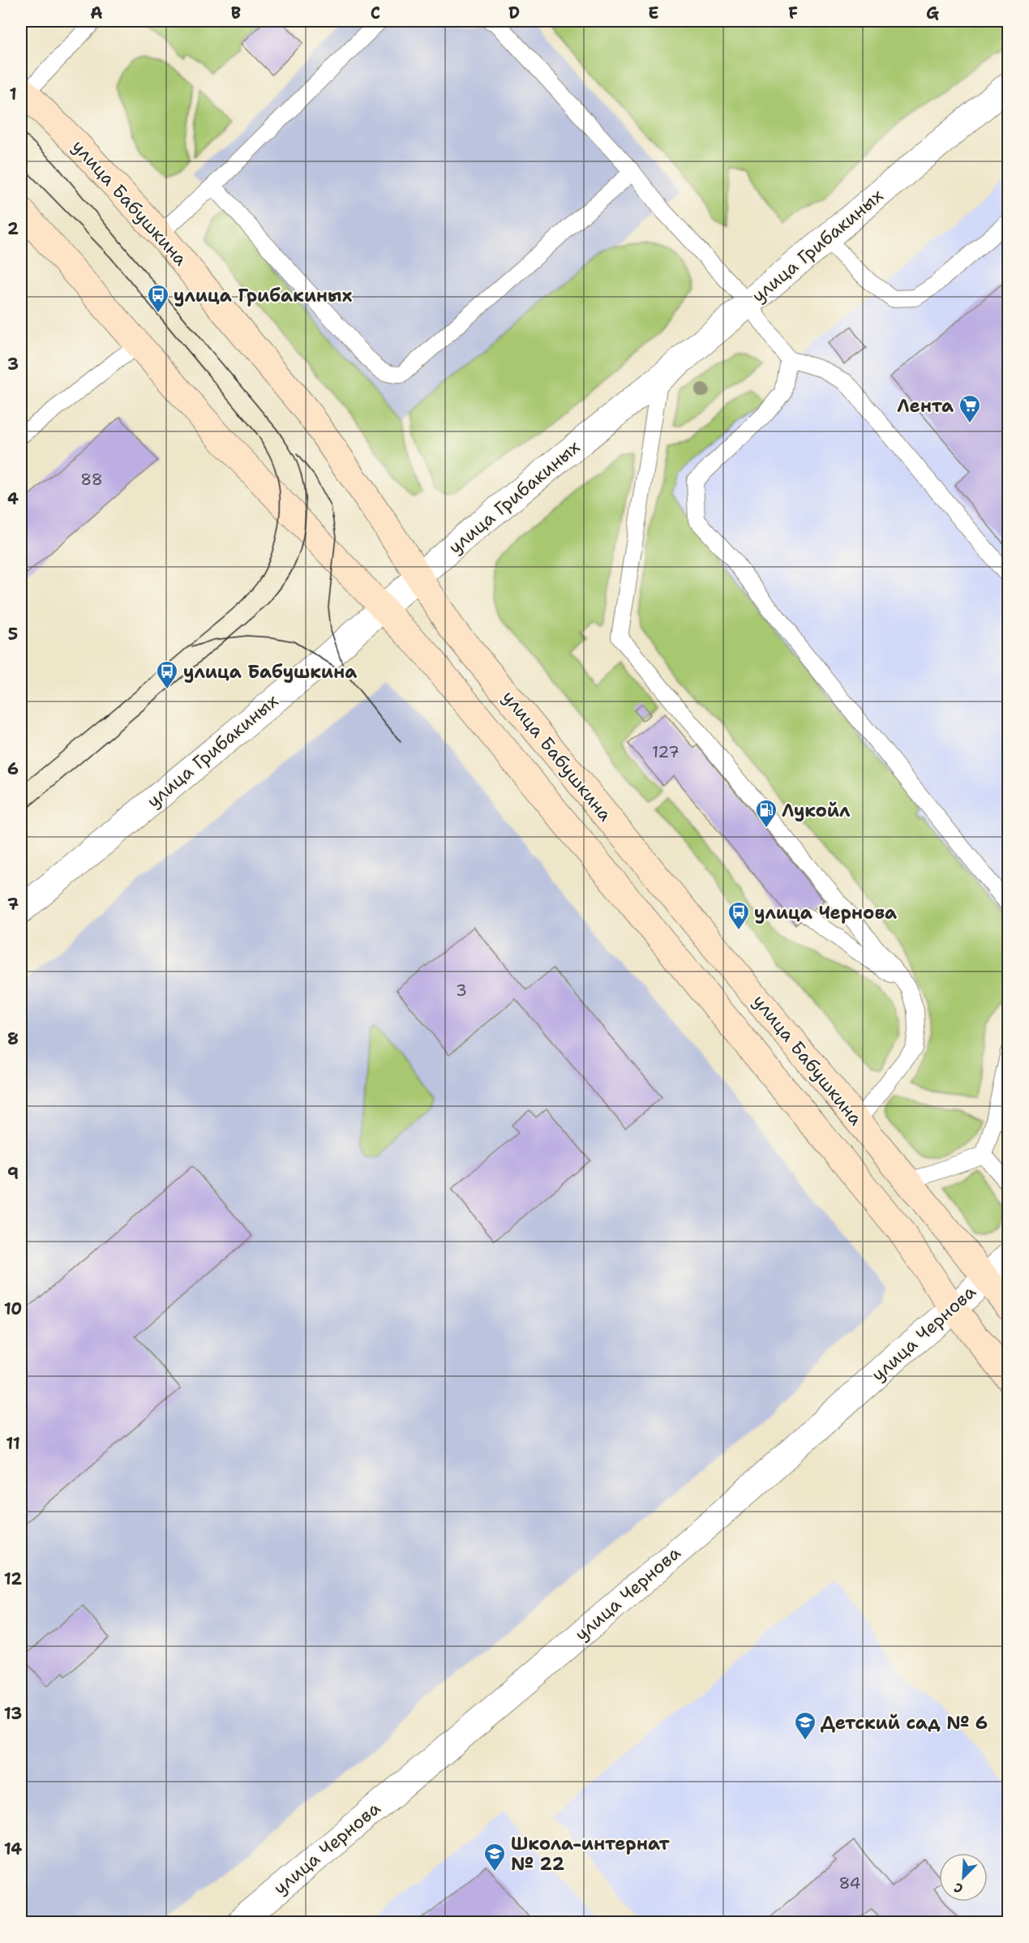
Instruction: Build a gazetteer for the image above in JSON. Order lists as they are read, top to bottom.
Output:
{
  "streets": {
    "main road": ["улица Бабушкина"],
    "street": ["улица Грибакиных", "улица Чернова"]
  },
  "crossings": [
    ["улица Бабушкина", "улица Грибакиных"],
    ["улица Бабушкина", "улица Чернова"]
  ],
  "places": {
    "bus stop": ["улица Грибакиных", "улица Бабушкина", "улица Чернова"],
    "supermarket": ["Лента"],
    "fuel station": ["Лукойл"],
    "school or university": ["Детский сад № 6", "Школа-интернат № 22"]
  },
  "house_numbers": [
    "88",
    "127",
    "3",
    "84"
  ],
  "north": "bottom left",
  "grid": {
    "columns": [
      "A",
      "B",
      "C",
      "D",
      "E",
      "F",
      "G"
    ],
    "rows": [
      "1",
      "2",
      "3",
      "4",
      "5",
      "6",
      "7",
      "8",
      "9",
      "10",
      "11",
      "12",
      "13",
      "14"
    ]
  }
}
